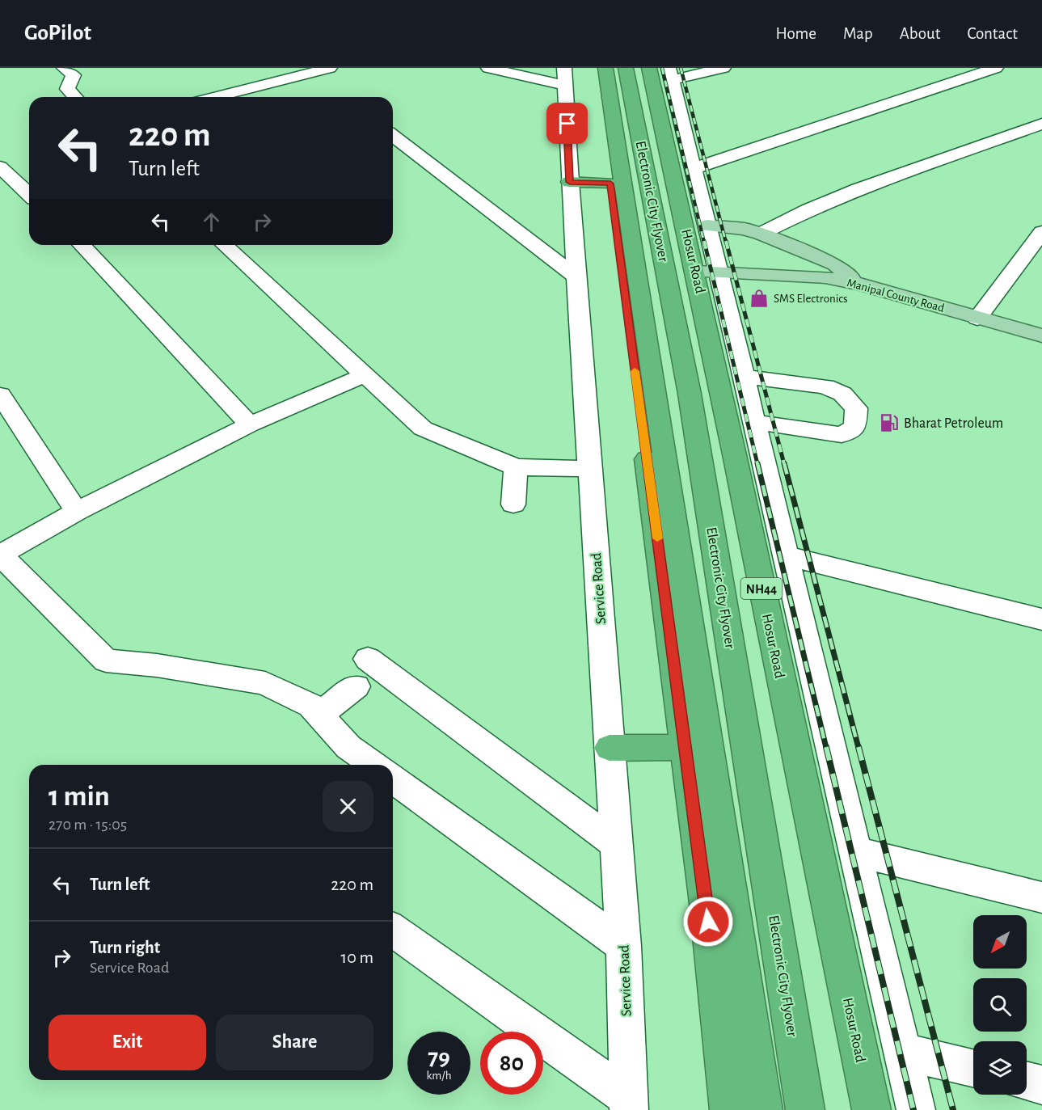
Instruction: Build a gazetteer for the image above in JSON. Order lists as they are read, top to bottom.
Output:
{
  "streets": {
    "highway": ["Electronic City Flyover", "Hosur Road", "NH44"],
    "main road": ["Manipal County Road"],
    "street": ["Service Road"]
  },
  "crossings": [
    ["Hosur Road", "Manipal County Road"]
  ],
  "places": {
    "shop": ["SMS Electronics"],
    "fuel station": ["Bharat Petroleum"]
  },
  "north": "bottom left",
  "page": {
    "header": "GoPilot",
    "nav": [
      "Home",
      "Map",
      "About",
      "Contact"
    ],
    "turn": ["220 m", "Turn left"],
    "heading": ["1 min", "270 m · 15:05"],
    "list": [
      {
        "name": "Turn left",
        "value": "220 m"
      },
      {
        "name": "Turn right",
        "note": "Service Road",
        "value": "10 m"
      }
    ],
    "buttons": ["Exit", "Share"],
    "speed": "79 km/h",
    "limit": "80"
  }
}
